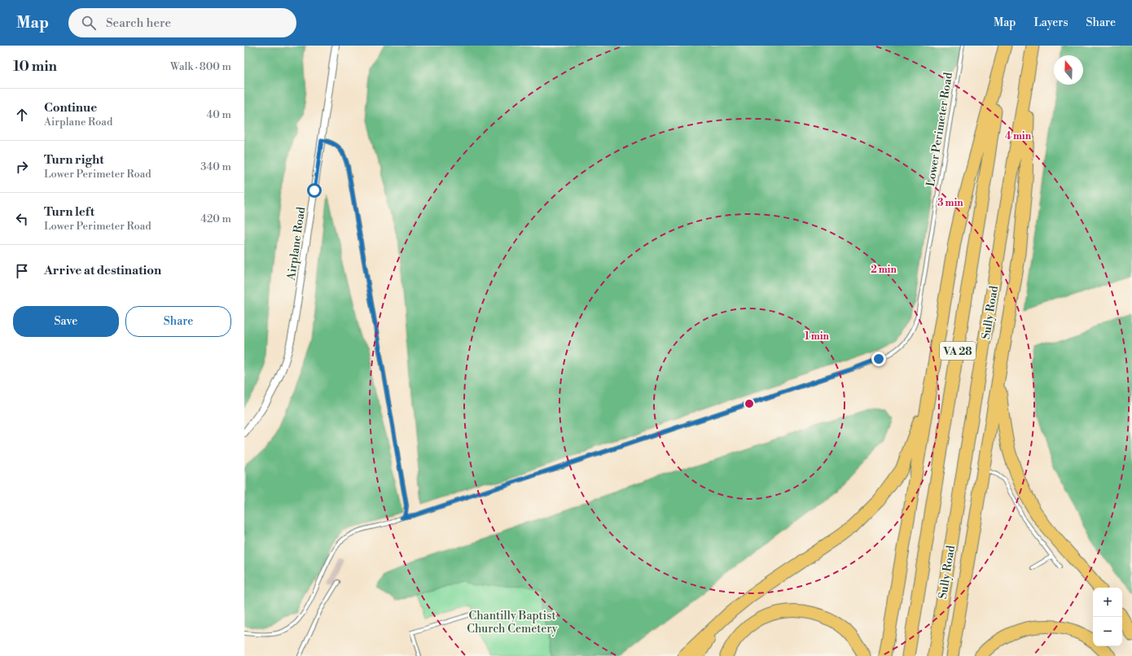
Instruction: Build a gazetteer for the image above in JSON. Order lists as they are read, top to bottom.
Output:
{
  "streets": {
    "highway": ["Sully Road", "VA 28"],
    "street": ["Airplane Road"],
    "lane": ["Lower Perimeter Road"]
  },
  "parks": ["Chantilly Baptist Church Cemetery"],
  "north": "top",
  "page": {
    "header": "Map",
    "search": "Search here",
    "nav": ["Map", "Layers", "Share"],
    "heading": ["10 min", "Walk · 800 m"],
    "list": [
      ["Continue", "Airplane Road", "40 m"],
      ["Turn right", "Lower Perimeter Road", "340 m"],
      ["Turn left", "Lower Perimeter Road", "420 m"],
      "Arrive at destination"
    ],
    "buttons": ["Save", "Share"],
    "map_buttons": ["+", "−"]
  },
  "rings": [
    "4 min",
    "3 min",
    "2 min",
    "1 min"
  ]
}
